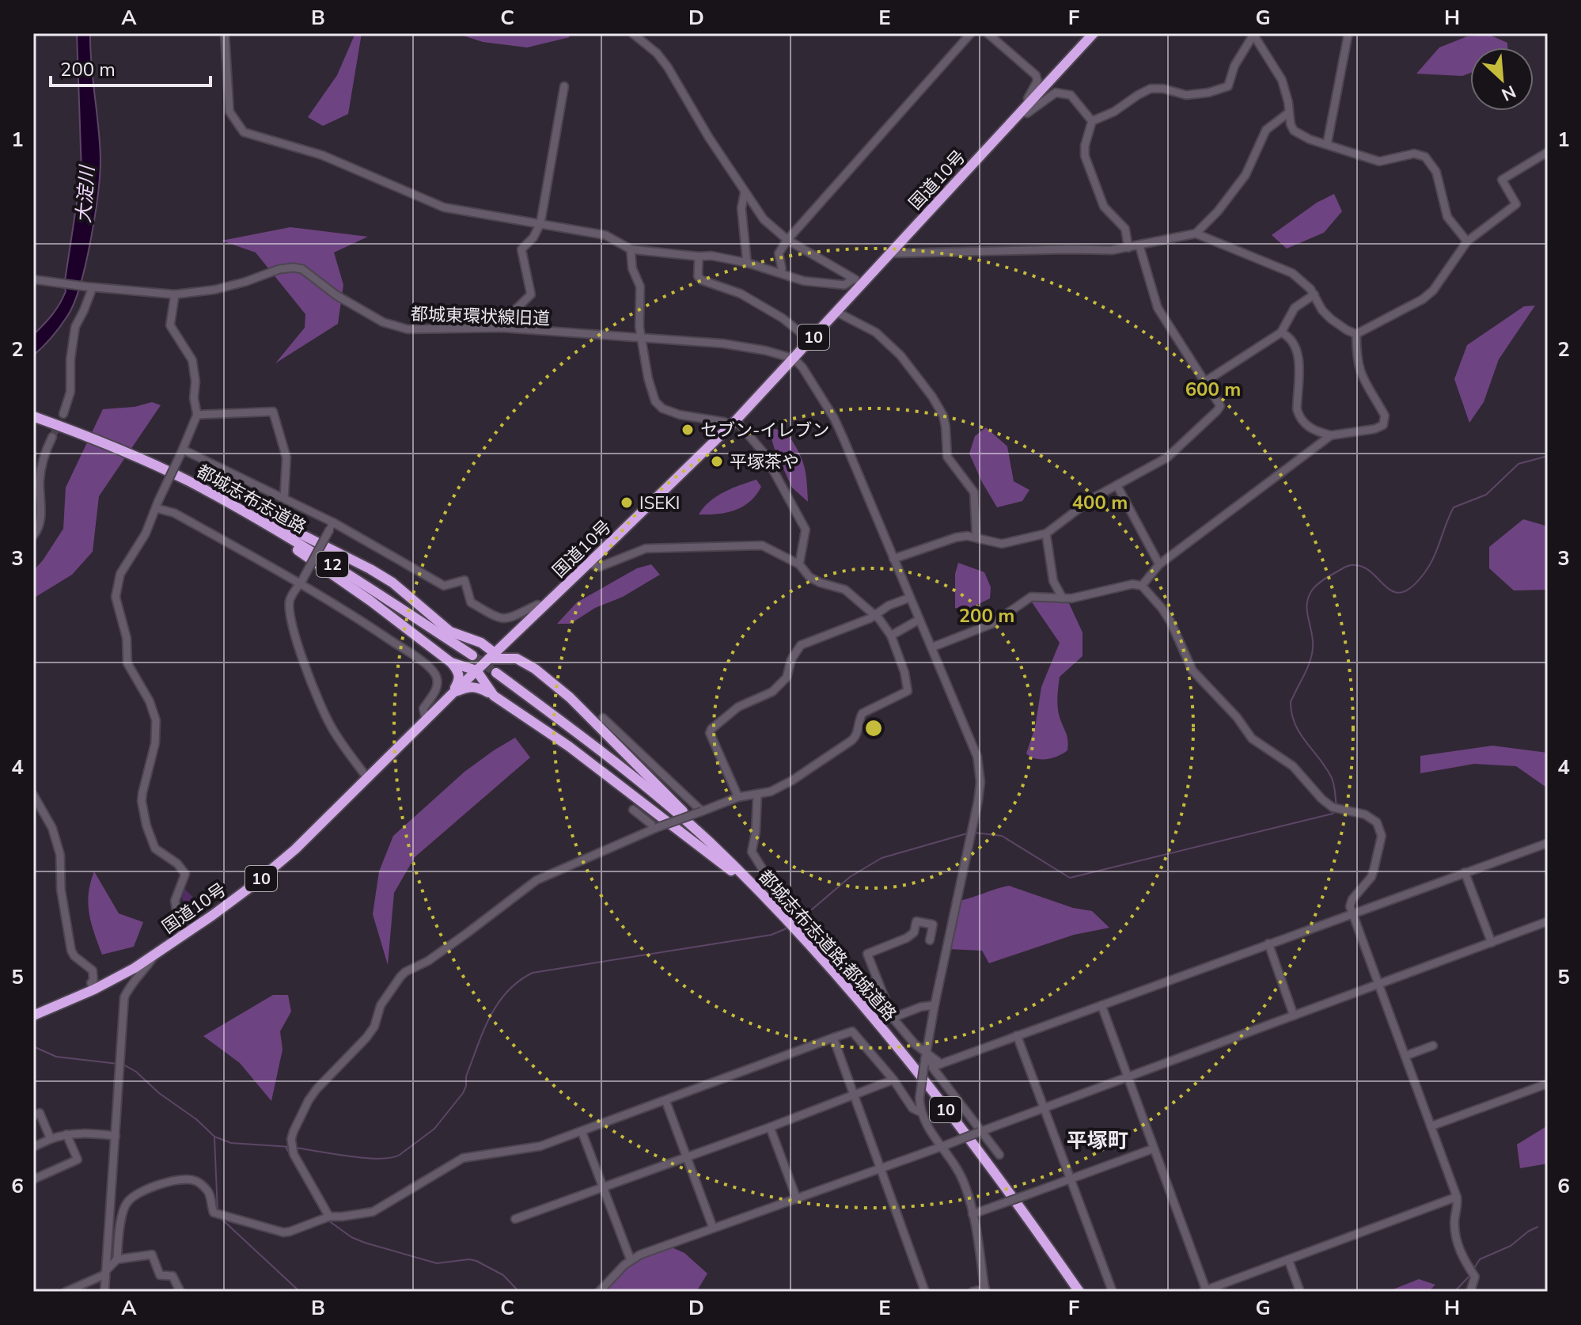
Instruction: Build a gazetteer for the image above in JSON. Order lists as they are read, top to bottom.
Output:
{
  "streets": {
    "highway": [
      "国道10号",
      "10",
      "都城志布志道路",
      "12",
      "都城志布志道路;都城道路"
    ],
    "street": ["都城東環状線旧道"]
  },
  "crossings": [
    ["国道10号", "都城東環状線旧道"]
  ],
  "districts": ["平塚町"],
  "water": ["大淀川"],
  "places": ["セブン-イレブン", "平塚茶や", "ISEKI"],
  "scale_bar": "200 m",
  "north": "bottom right",
  "grid": {
    "columns": [
      "A",
      "B",
      "C",
      "D",
      "E",
      "F",
      "G",
      "H"
    ],
    "rows": [
      "1",
      "2",
      "3",
      "4",
      "5",
      "6"
    ]
  },
  "rings": ["600 m", "400 m", "200 m"]
}
